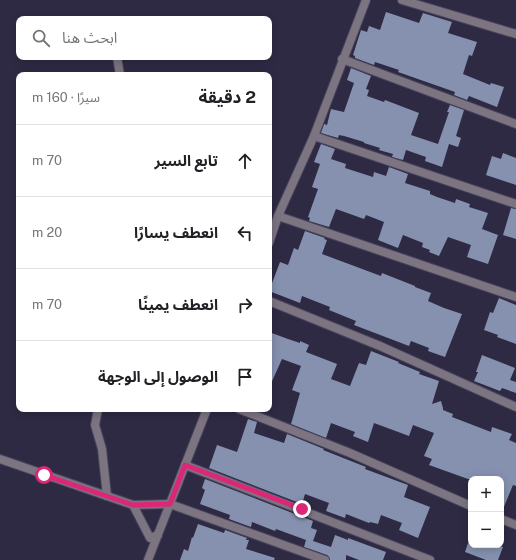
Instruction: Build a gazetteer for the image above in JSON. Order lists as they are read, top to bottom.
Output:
{
  "page": {
    "search": "ابحث هنا",
    "heading": ["2 دقيقة", "سيرًا · 160 m"],
    "list": [
      ["تابع السير", "70 m"],
      ["انعطف يسارًا", "20 m"],
      ["انعطف يمينًا", "70 m"],
      "الوصول إلى الوجهة"
    ],
    "map_buttons": ["+", "−"]
  }
}
